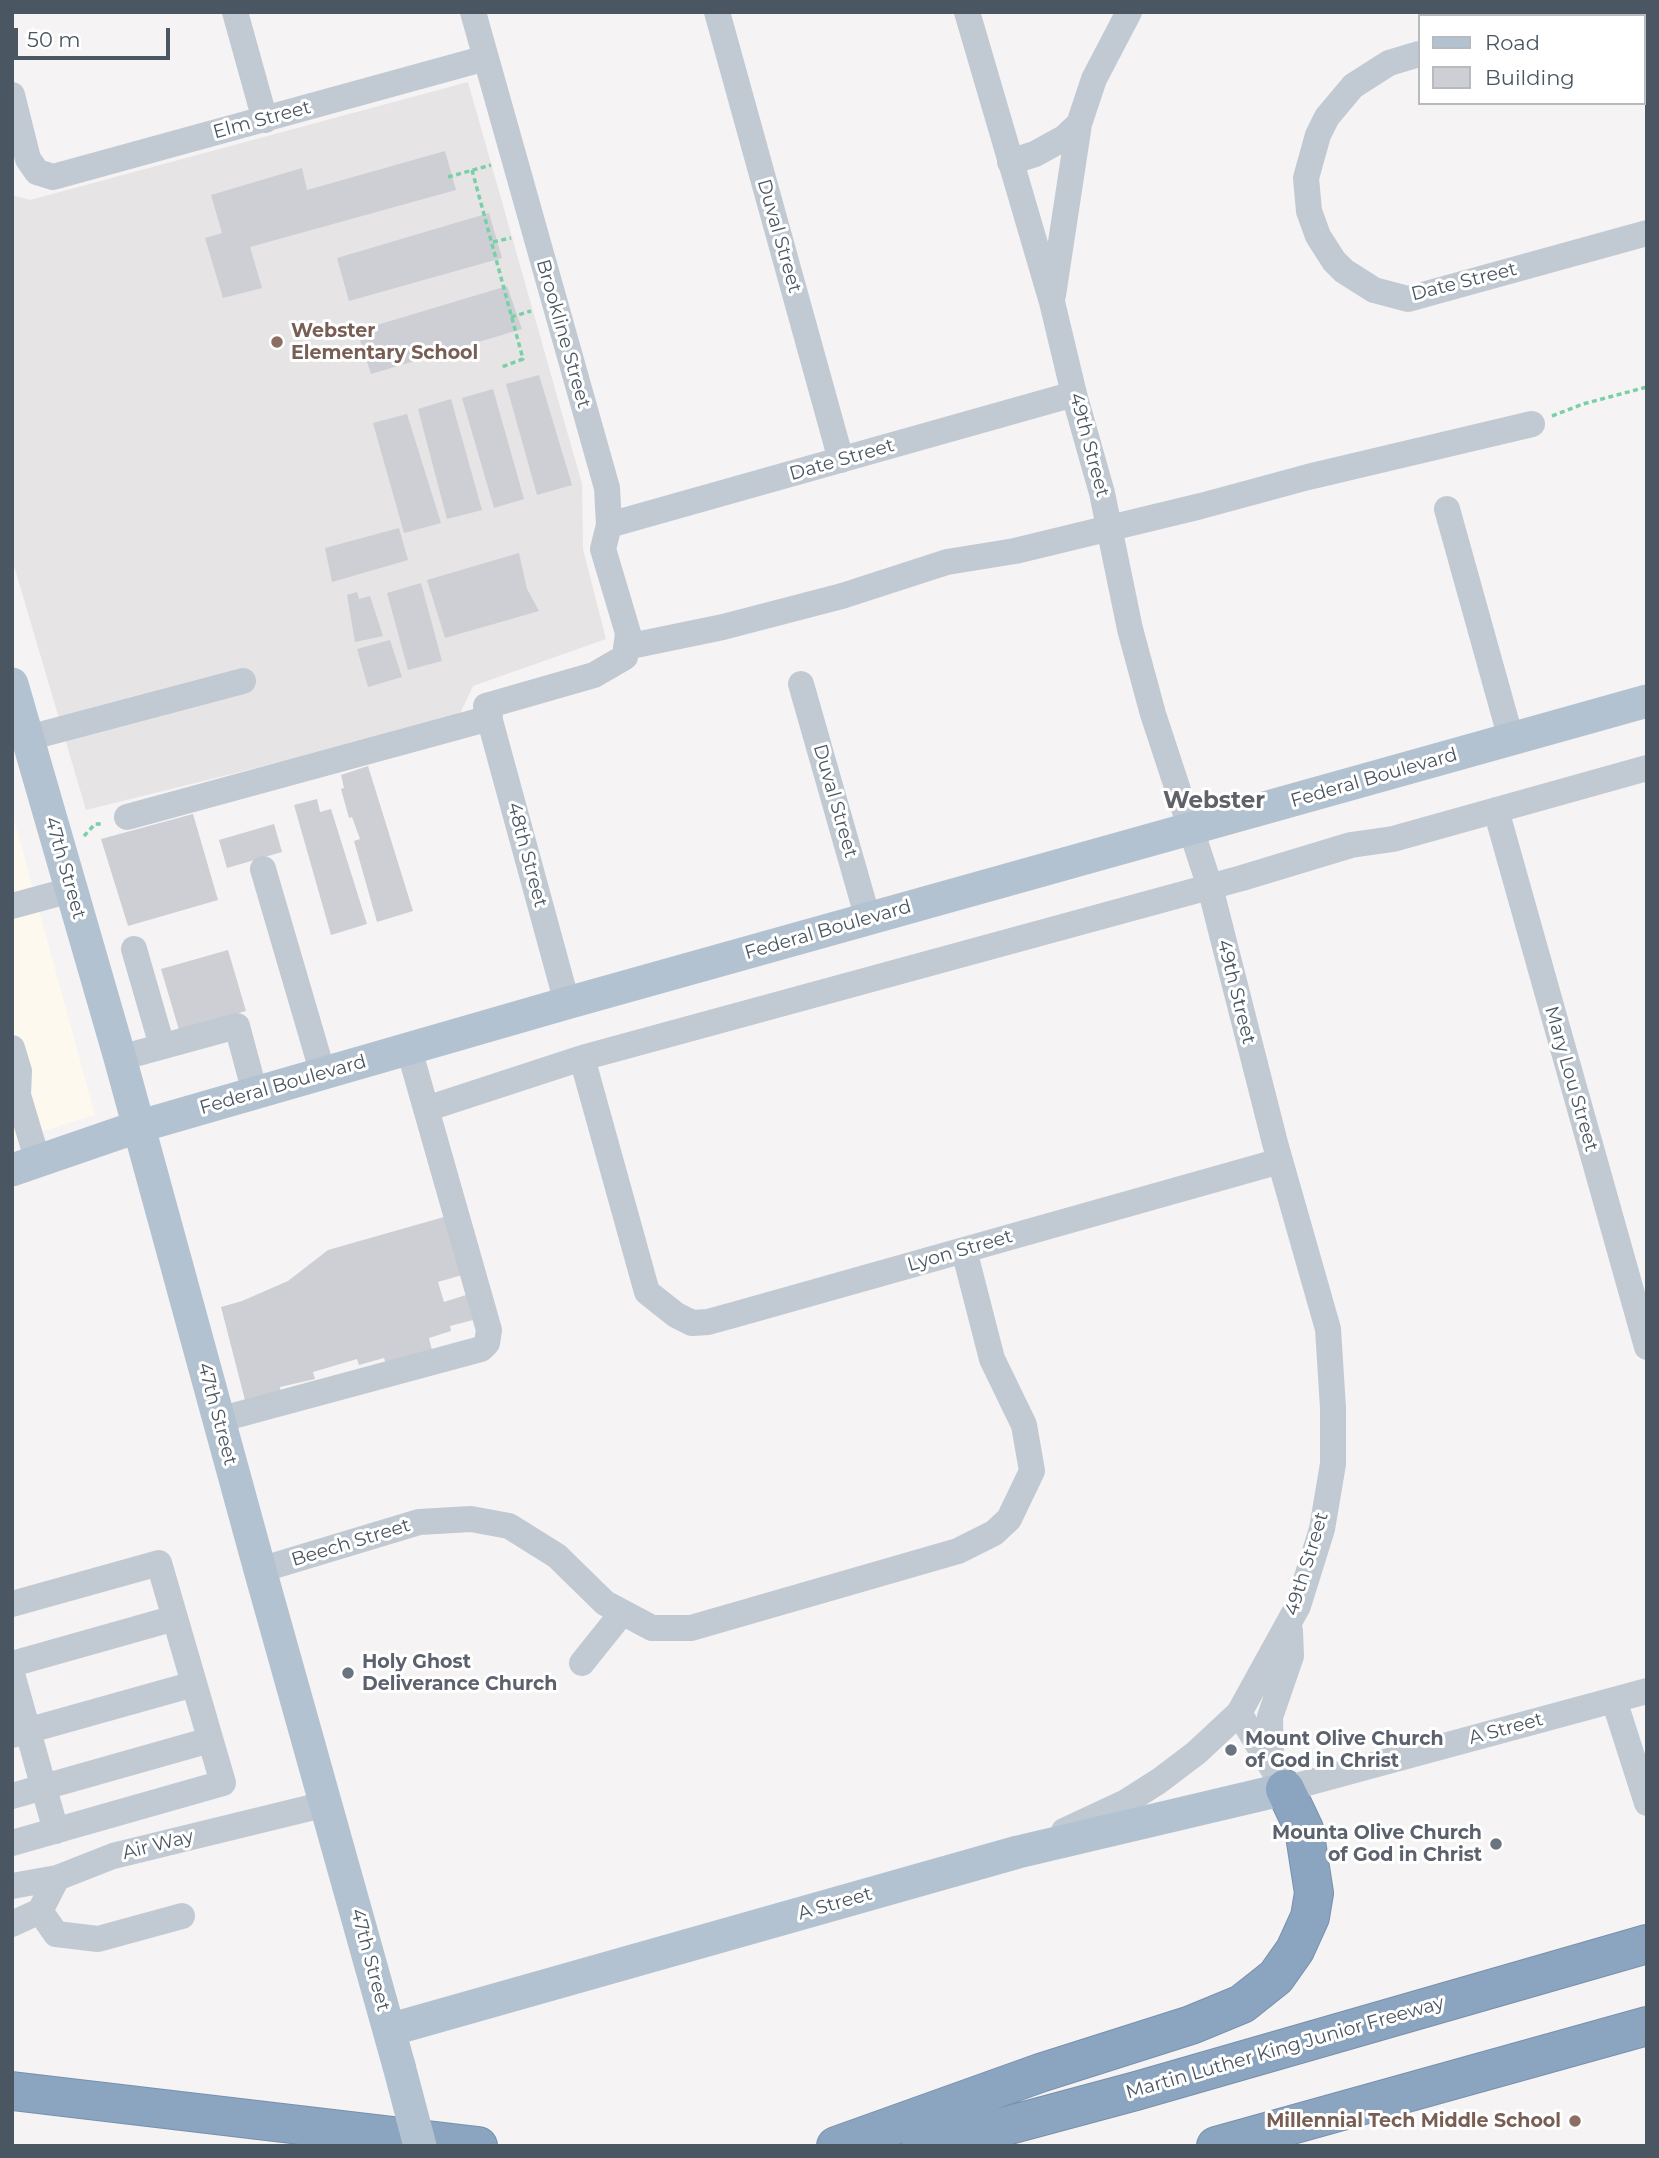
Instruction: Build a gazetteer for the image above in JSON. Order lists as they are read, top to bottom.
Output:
{
  "streets": {
    "highway": ["Martin Luther King Junior Freeway"],
    "main road": ["Federal Boulevard", "47th Street", "A Street"],
    "street": [
      "Elm Street",
      "Duval Street",
      "Date Street",
      "Brookline Street",
      "49th Street",
      "48th Street",
      "Mary Lou Street",
      "Lyon Street",
      "Beech Street",
      "Air Way"
    ]
  },
  "crossings": [
    ["Elm Street", "Brookline Street"],
    ["Duval Street", "Date Street"],
    ["Duval Street", "Federal Boulevard"],
    ["Date Street", "Brookline Street"],
    ["Date Street", "49th Street"],
    ["49th Street", "Federal Boulevard"],
    ["49th Street", "Lyon Street"],
    ["49th Street", "A Street"],
    ["Federal Boulevard", "48th Street"],
    ["Federal Boulevard", "47th Street"],
    ["47th Street", "Beech Street"],
    ["47th Street", "A Street"],
    ["47th Street", "Air Way"],
    ["Lyon Street", "Beech Street"]
  ],
  "districts": ["Webster"],
  "places": [
    "Webster Elementary School",
    "Holy Ghost Deliverance Church",
    "Mount Olive Church of God in Christ",
    "Mounta Olive Church of God in Christ",
    "Millennial Tech Middle School"
  ],
  "legend": ["Road", "Building"],
  "scale_bar": "50 m"
}
